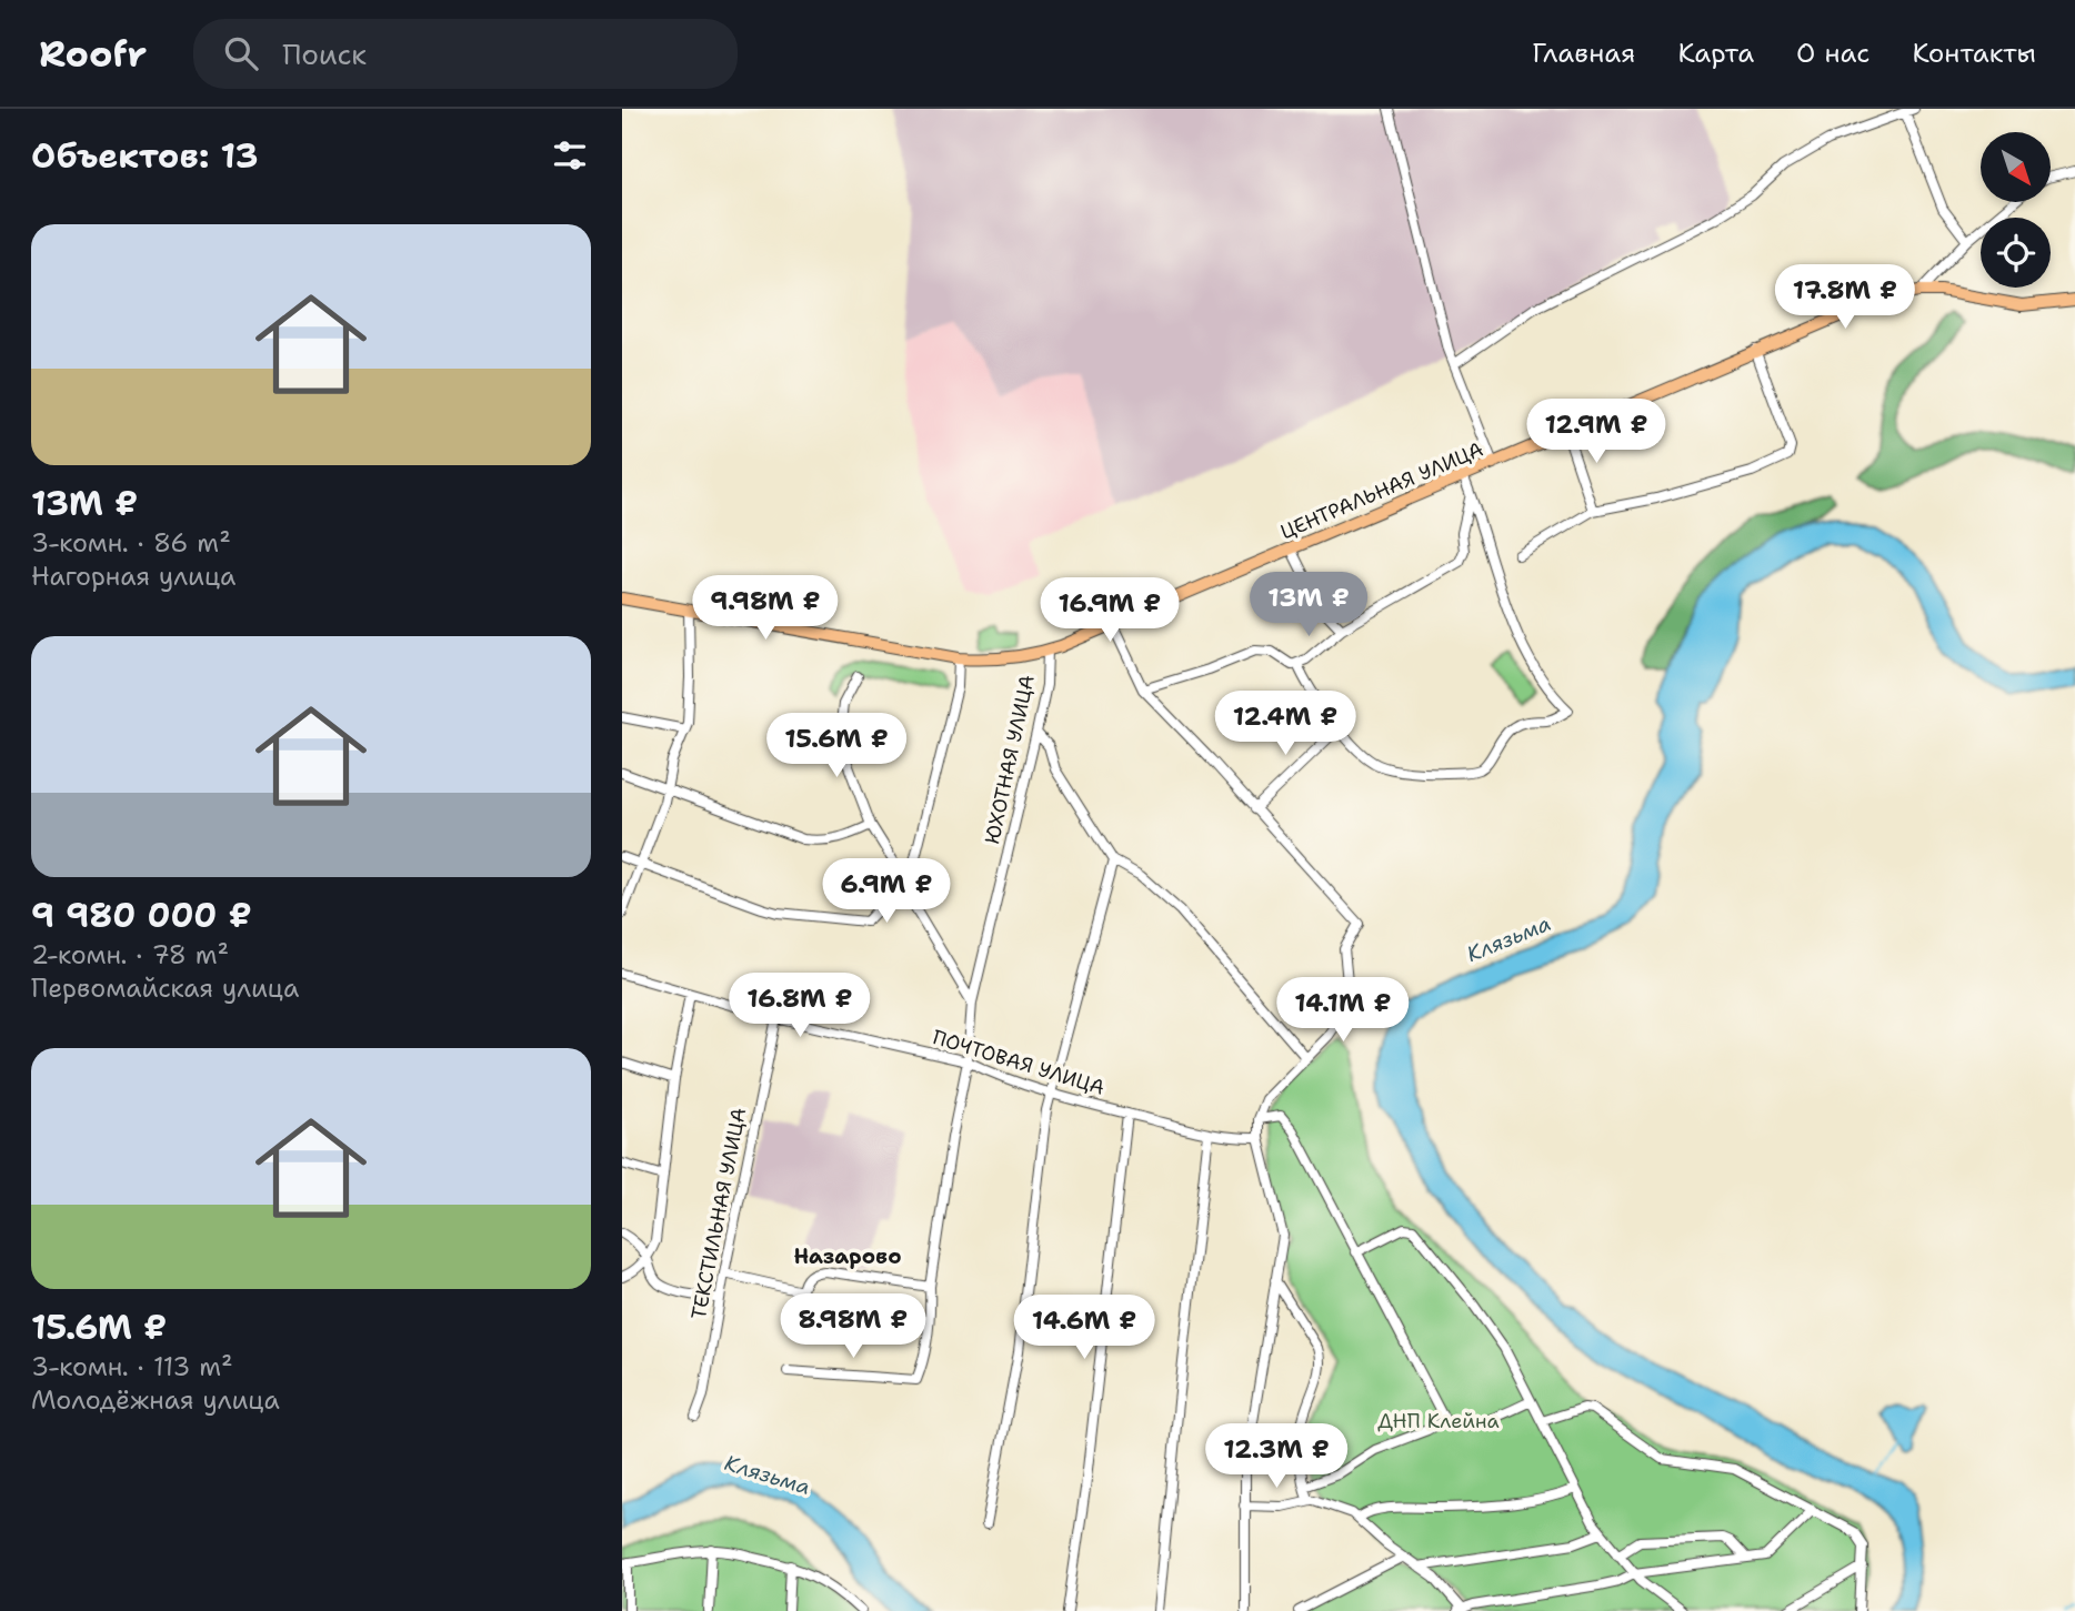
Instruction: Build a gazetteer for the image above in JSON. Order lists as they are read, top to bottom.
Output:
{
  "streets": {
    "main road": ["ЦЕНТРАЛЬНАЯ УЛИЦА"],
    "street": ["ЮХОТНАЯ УЛИЦА", "ПОЧТОВАЯ УЛИЦА", "ТЕКСТИЛЬНАЯ УЛИЦА"]
  },
  "crossings": [
    ["ЦЕНТРАЛЬНАЯ УЛИЦА", "ЮХОТНАЯ УЛИЦА"],
    ["ЮХОТНАЯ УЛИЦА", "ПОЧТОВАЯ УЛИЦА"],
    ["ПОЧТОВАЯ УЛИЦА", "ТЕКСТИЛЬНАЯ УЛИЦА"]
  ],
  "districts": ["Назарово"],
  "water": ["Клязьма"],
  "parks": ["ДНП Клейна"],
  "north": "bottom right",
  "page": {
    "header": "Roofr",
    "search": "Поиск",
    "nav": [
      "Главная",
      "Карта",
      "О нас",
      "Контакты"
    ],
    "heading": "Объектов: 13",
    "list": [
      {
        "name": "13M ₽",
        "note": "3-комн. · 86 m² · Нагорная улица"
      },
      {
        "name": "9 980 000 ₽",
        "note": "2-комн. · 78 m² · Первомайская улица"
      },
      {
        "name": "15.6M ₽",
        "note": "3-комн. · 113 m² · Молодёжная улица"
      }
    ],
    "price": [
      "17.8M ₽",
      "12.9M ₽",
      "13M ₽",
      "9.98M ₽",
      "16.9M ₽",
      "12.4M ₽",
      "15.6M ₽",
      "6.9M ₽",
      "16.8M ₽",
      "14.1M ₽",
      "8.98M ₽",
      "14.6M ₽",
      "12.3M ₽"
    ]
  }
}
